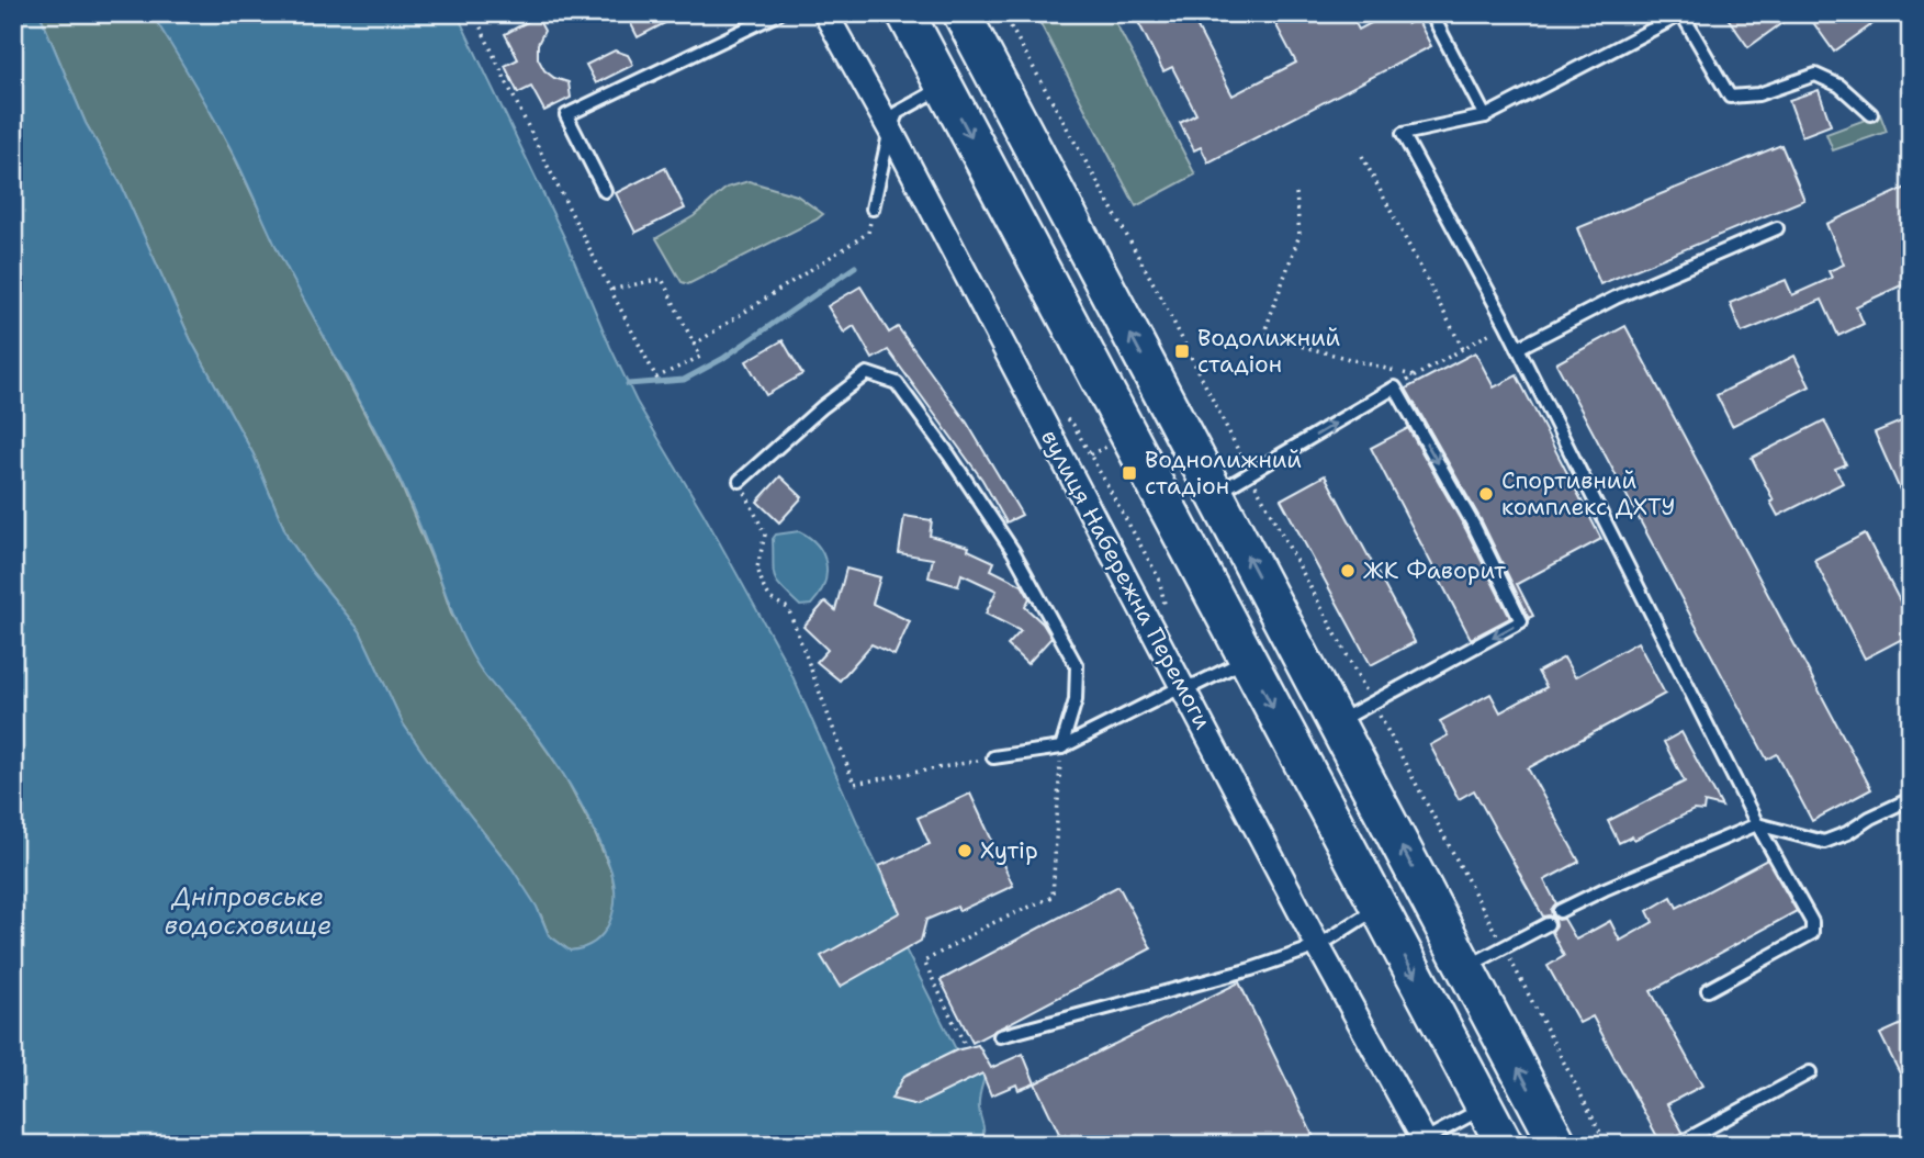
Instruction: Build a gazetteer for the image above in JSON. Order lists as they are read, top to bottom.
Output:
{
  "streets": {
    "street": ["вулиця Набережна Перемоги"]
  },
  "water": ["Дніпровське водосховище"],
  "places": {
    "transit": ["Водолижний стадіон", "Воднолижний стадіон"],
    "other": ["Спортивний комплекс ДХТУ", "ЖК Фаворит", "Хутір"]
  }
}
